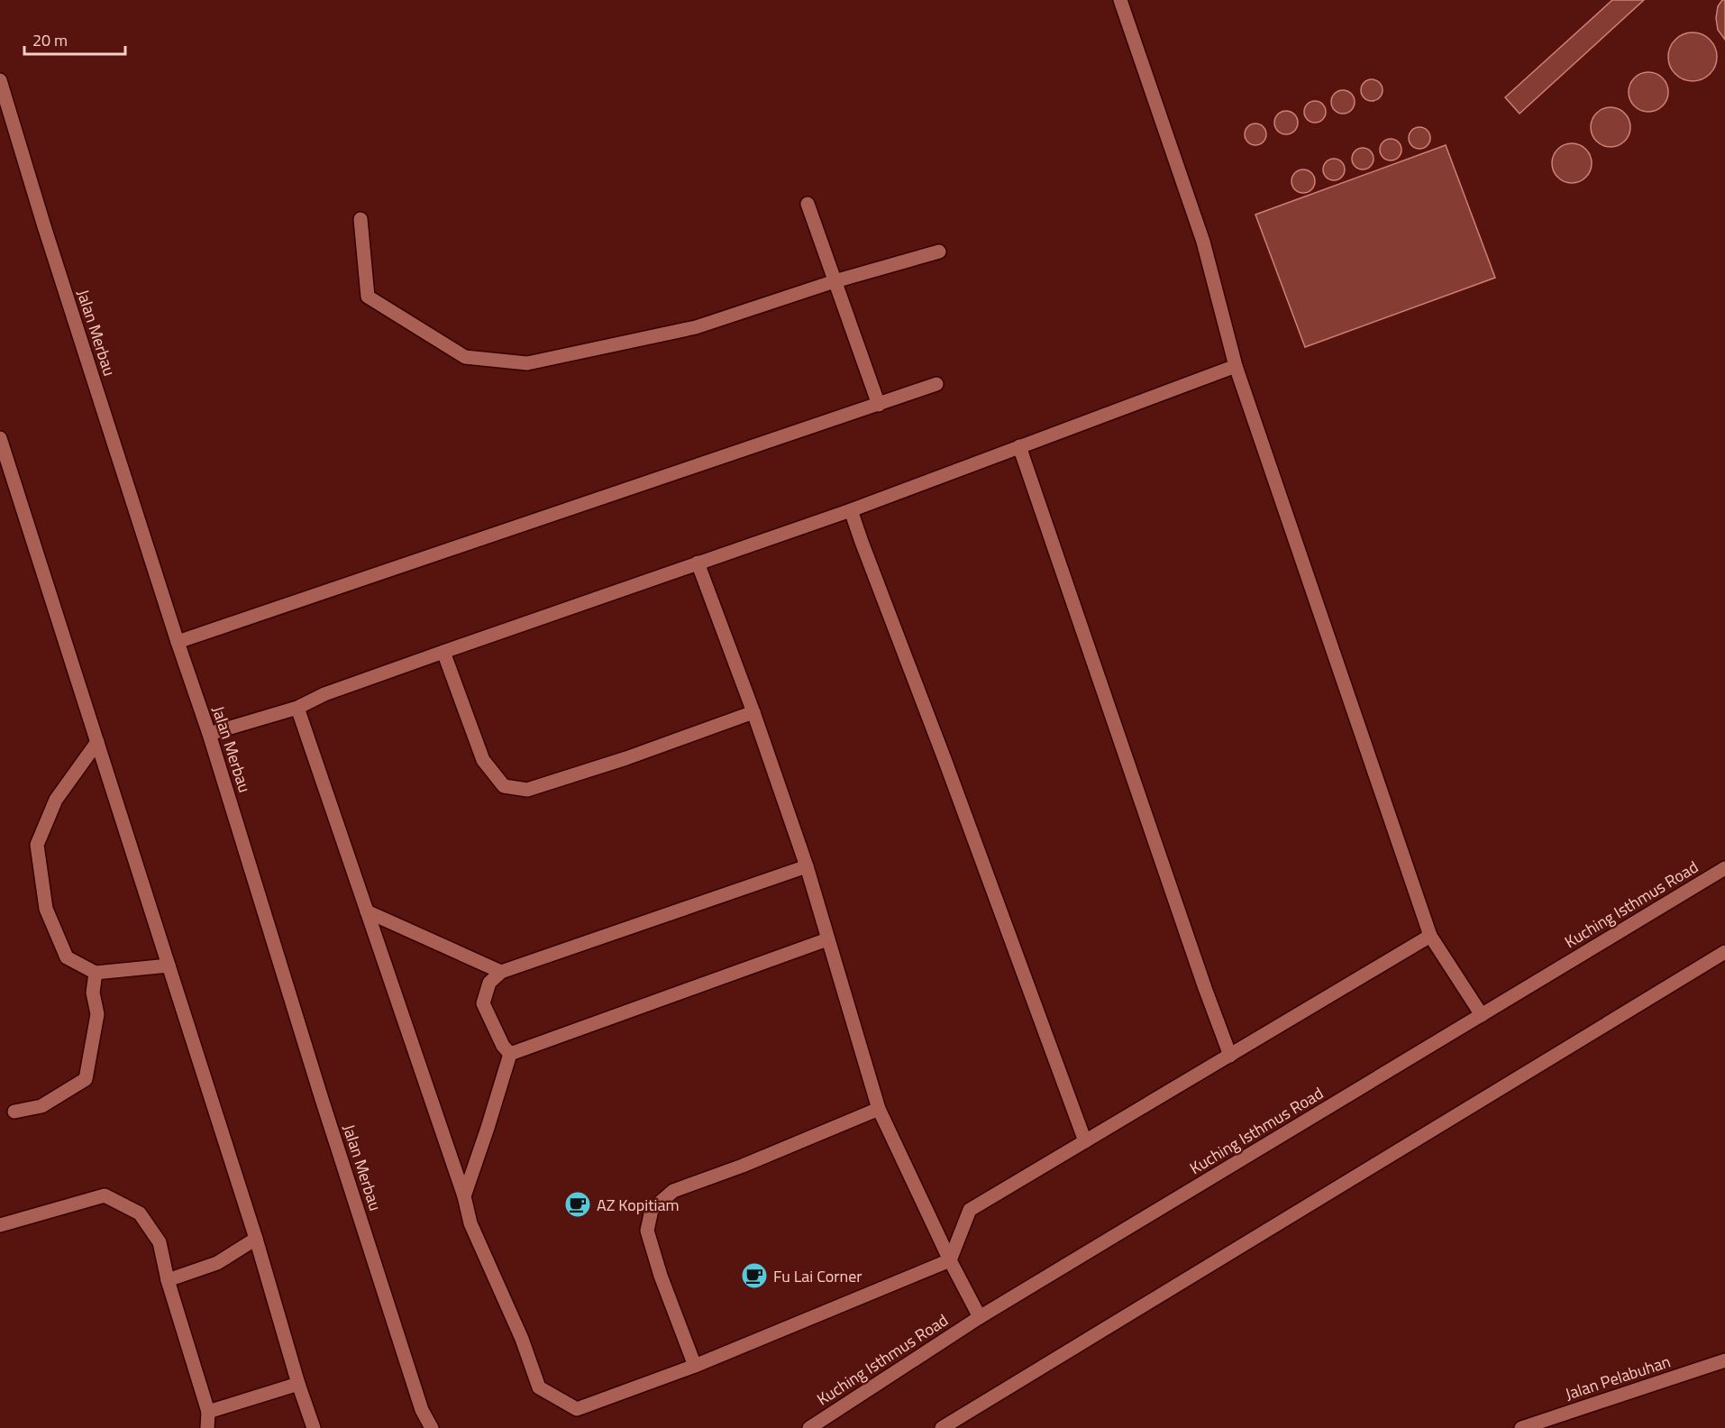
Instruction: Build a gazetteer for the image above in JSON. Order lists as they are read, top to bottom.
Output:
{
  "streets": {
    "street": ["Jalan Merbau", "Kuching Isthmus Road", "Jalan Pelabuhan"]
  },
  "places": {
    "cafe": ["AZ Kopitiam", "Fu Lai Corner"]
  },
  "scale_bar": "20 m"
}
